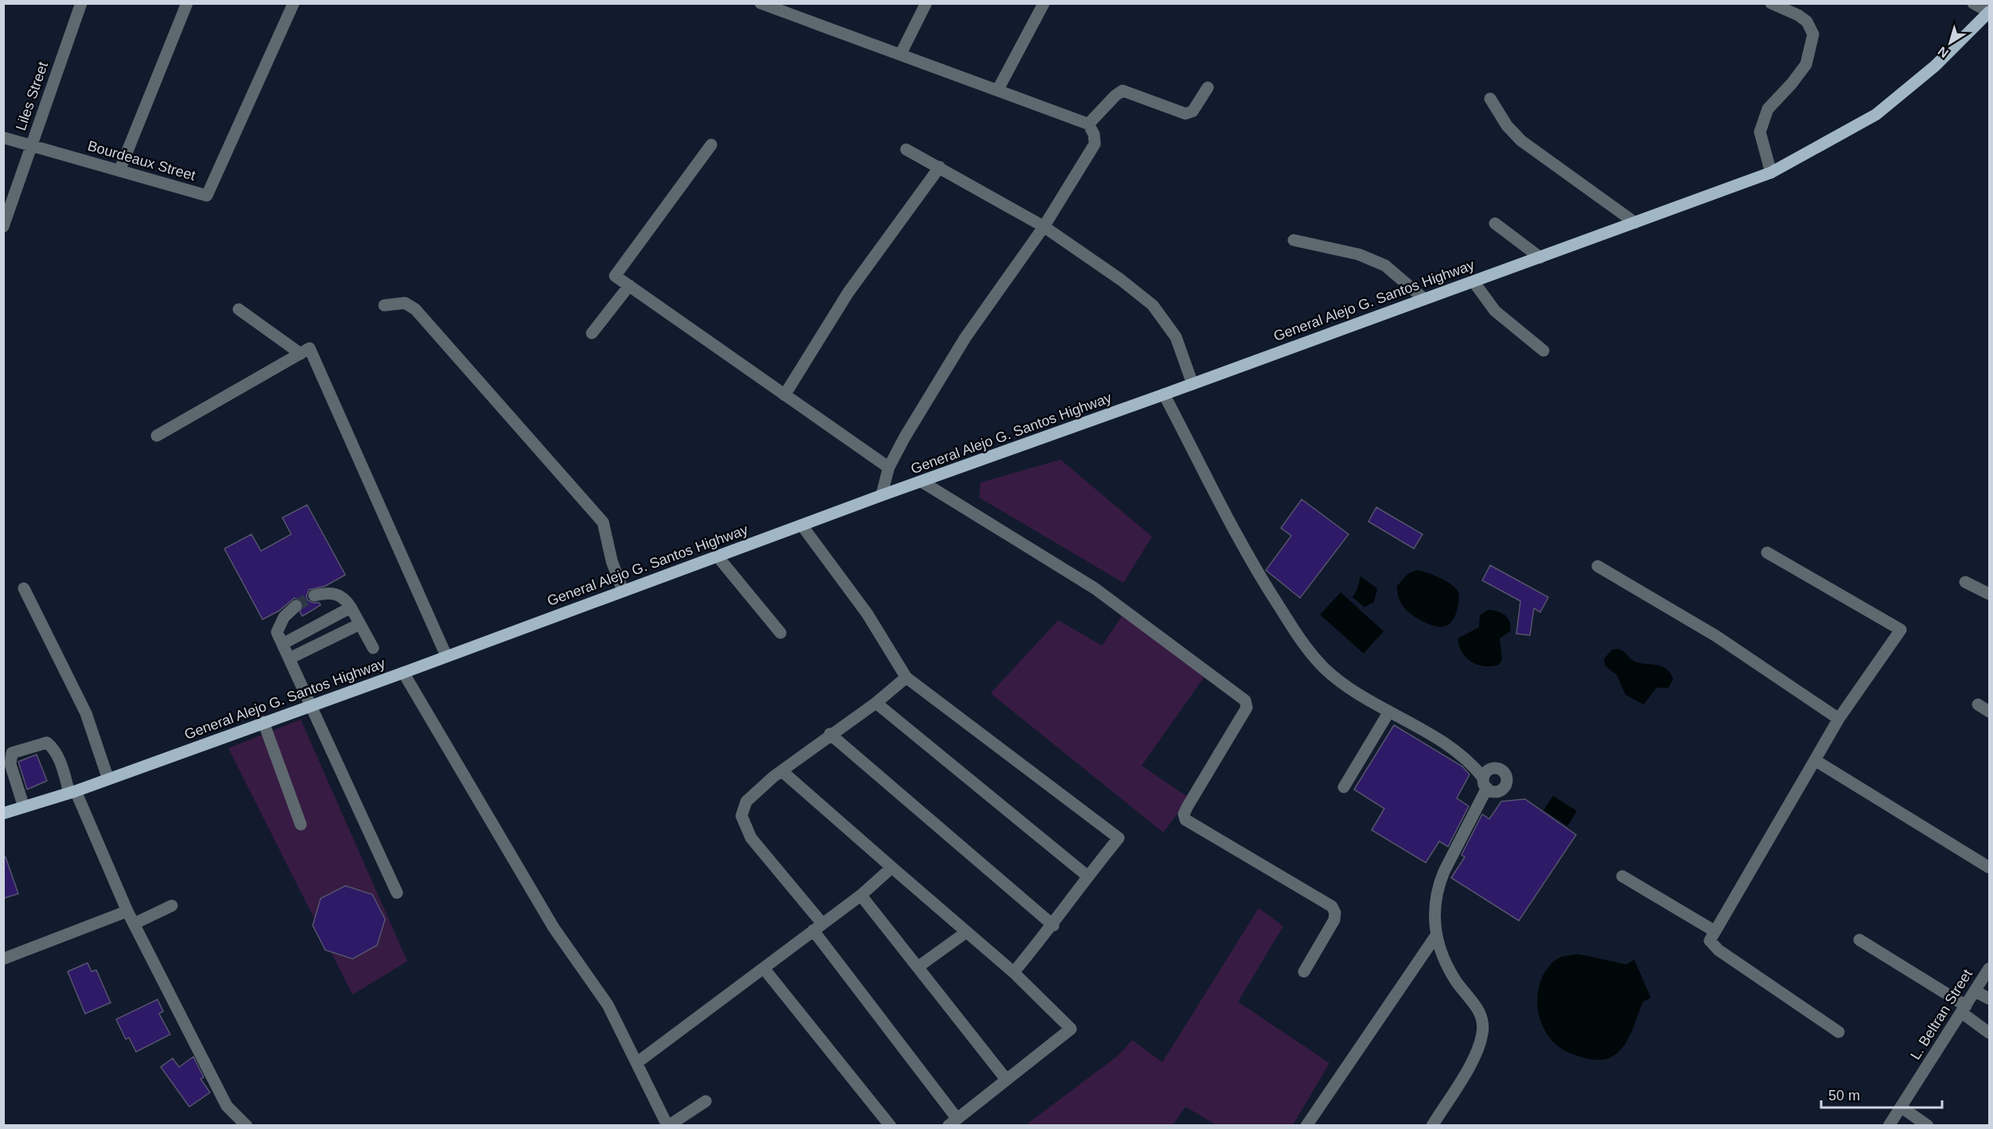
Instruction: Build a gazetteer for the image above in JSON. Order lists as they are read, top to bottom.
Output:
{
  "streets": {
    "main road": ["General Alejo G. Santos Highway"],
    "street": ["Liles Street", "Bourdeaux Street", "L. Beltran Street"]
  },
  "crossings": [
    ["Liles Street", "Bourdeaux Street"]
  ],
  "scale_bar": "50 m",
  "north": "bottom left"
}
